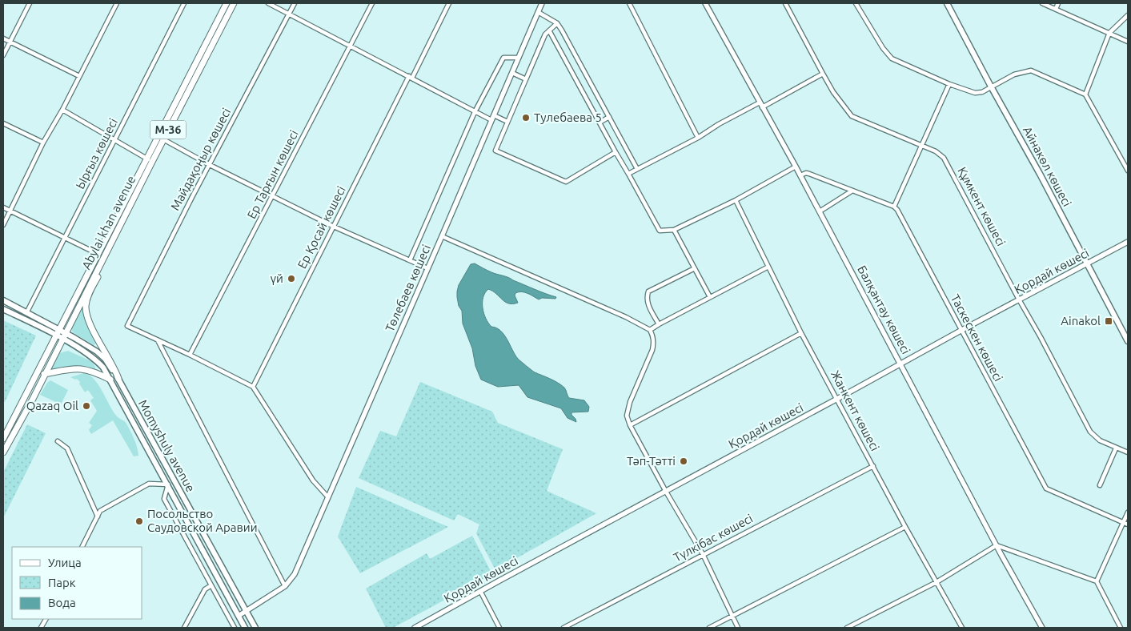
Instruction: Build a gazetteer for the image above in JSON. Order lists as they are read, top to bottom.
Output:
{
  "streets": {
    "main road": [
      "M-36",
      "Айнакөл көшесі",
      "Abylai khan avenue",
      "Momyshuly avenue"
    ],
    "street": [
      "Ырғыз көшесі",
      "Майдақоңыр көшесі",
      "Ер Тарғын көшесі",
      "Құмкент көшесі",
      "Ер Қосай көшесі",
      "Қордай көшесі",
      "Төлебаев көшесі",
      "Балқантау көшесі",
      "Таскескен көшесі",
      "Жанкент көшесі",
      "Түлкібас көшесі"
    ]
  },
  "crossings": [
    ["Ырғыз көшесі", "Momyshuly avenue"],
    ["Айнакөл көшесі", "Қордай көшесі"],
    ["Құмкент көшесі", "Қордай көшесі"],
    ["Abylai khan avenue", "Momyshuly avenue"],
    ["Қордай көшесі", "Балқантау көшесі"],
    ["Қордай көшесі", "Таскескен көшесі"],
    ["Қордай көшесі", "Жанкент көшесі"],
    ["Жанкент көшесі", "Түлкібас көшесі"]
  ],
  "places": {
    "other": [
      "Тулебаева 5",
      "үй",
      "Qazaq Oil",
      "Тәп-Тәтті",
      "Посольство Саудовской Аравии"
    ],
    "transit": ["Ainakol"]
  },
  "legend": ["Улица", "Парк", "Вода"]
}
